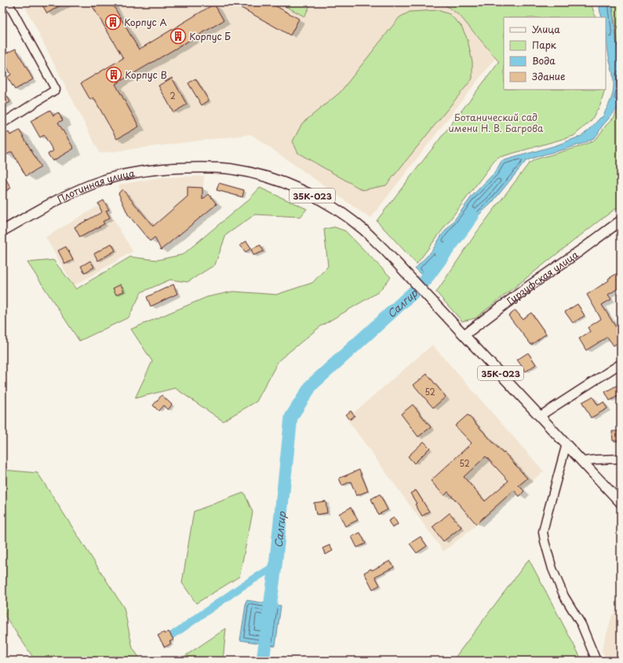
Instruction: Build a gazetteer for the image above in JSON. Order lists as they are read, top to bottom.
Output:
{
  "streets": {
    "main road": ["Плотинная улица", "35К-023", "Гурзуфская улица"]
  },
  "crossings": [
    ["Плотинная улица", "35К-023"],
    ["Плотинная улица", "Гурзуфская улица"],
    ["35К-023", "Гурзуфская улица"]
  ],
  "water": ["Салгир"],
  "parks": ["Ботанический сад имени Н. В. Багрова"],
  "places": {
    "building": ["Корпус А", "Корпус Б", "Корпус В"]
  },
  "house_numbers": ["2", "52", "52"],
  "legend": [
    "Улица",
    "Парк",
    "Вода",
    "Здание"
  ]
}
